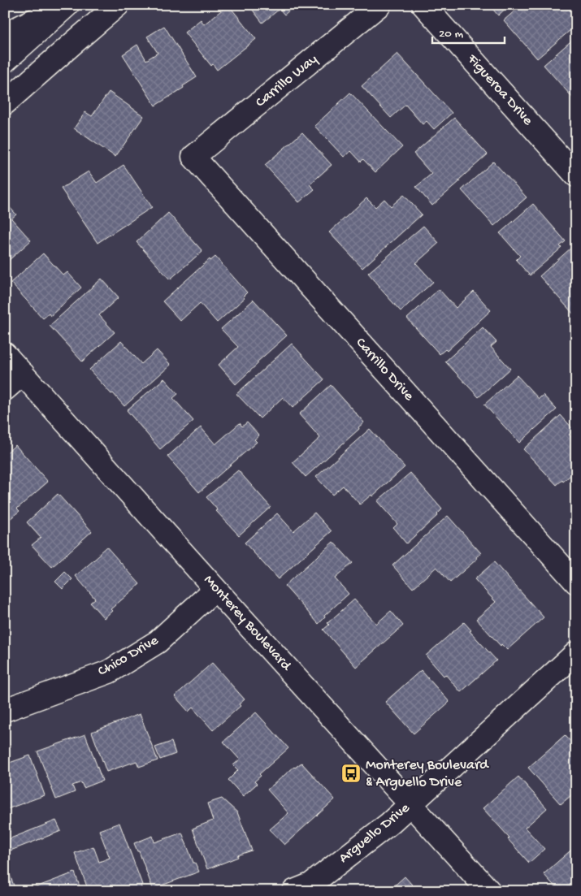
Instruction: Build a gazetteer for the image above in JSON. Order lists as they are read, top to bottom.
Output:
{
  "streets": {
    "street": [
      "Carrillo Way",
      "Figueroa Drive",
      "Carrillo Drive",
      "Monterey Boulevard",
      "Chico Drive",
      "Arguello Drive"
    ]
  },
  "crossings": [
    ["Carrillo Way", "Carrillo Drive"],
    ["Monterey Boulevard", "Chico Drive"],
    ["Monterey Boulevard", "Arguello Drive"]
  ],
  "places": {
    "bus stop": ["Monterey Boulevard & Arguello Drive"]
  },
  "scale_bar": "20 m"
}
